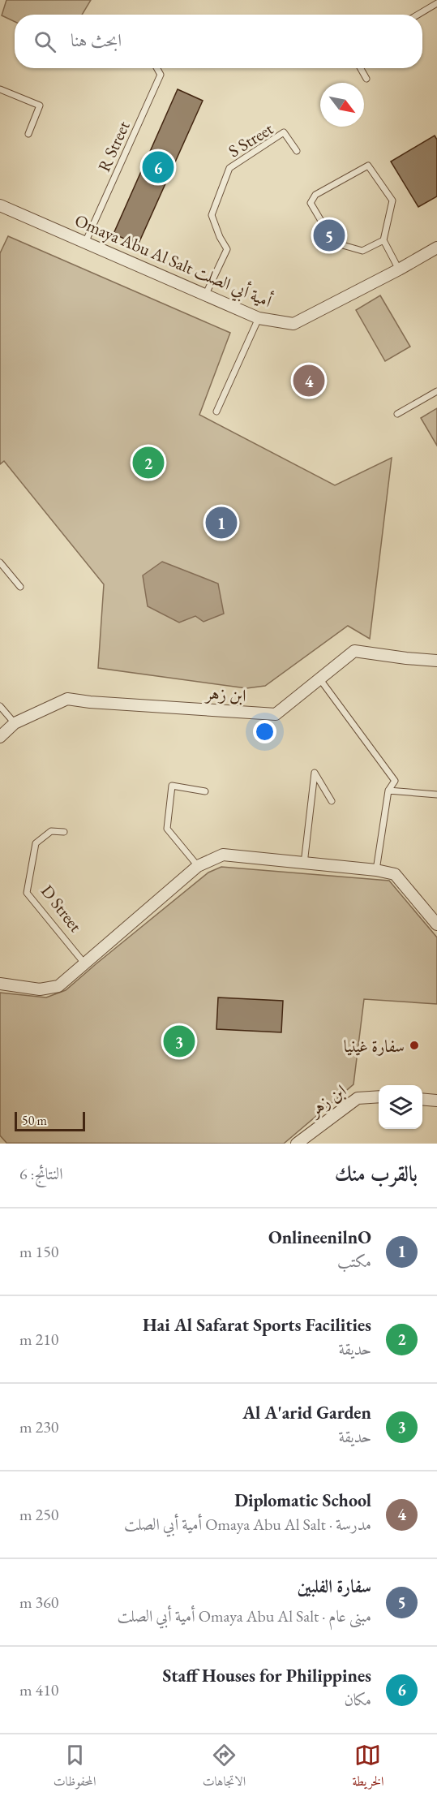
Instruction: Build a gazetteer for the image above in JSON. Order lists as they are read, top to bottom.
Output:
{
  "streets": {
    "street": ["Omaya Abu Al Salt أمية أبي الصلت", "ابن زهر"],
    "lane": ["S Street", "R Street", "D Street"]
  },
  "crossings": [
    ["S Street", "Omaya Abu Al Salt أمية أبي الصلت"],
    ["R Street", "Omaya Abu Al Salt أمية أبي الصلت"]
  ],
  "places": ["سفارة غينيا"],
  "scale_bar": "50 m",
  "north": "bottom right",
  "page": {
    "search": "ابحث هنا",
    "pins": [
      "6",
      "5",
      "4",
      "2",
      "1",
      "3"
    ],
    "scale": "50 m",
    "heading": ["بالقرب منك", "النتائج: 6"],
    "list": [
      {
        "mark": "1",
        "name": "OnlineenilnO",
        "note": "مكتب",
        "value": "150 m"
      },
      {
        "mark": "2",
        "name": "Hai Al Safarat Sports Facilities",
        "note": "حديقة",
        "value": "210 m"
      },
      {
        "mark": "3",
        "name": "Al A'arid Garden",
        "note": "حديقة",
        "value": "230 m"
      },
      {
        "mark": "4",
        "name": "Diplomatic School",
        "note": "مدرسة · Omaya Abu Al Salt أمية أبي الصلت",
        "value": "250 m"
      },
      {
        "mark": "5",
        "name": "سفارة الفلبين",
        "note": "مبنى عام · Omaya Abu Al Salt أمية أبي الصلت",
        "value": "360 m"
      },
      {
        "mark": "6",
        "name": "Staff Houses for Philippines",
        "note": "مكان",
        "value": "410 m"
      }
    ],
    "nav": ["الخريطة", "الاتجاهات", "المحفوظات"]
  }
}
